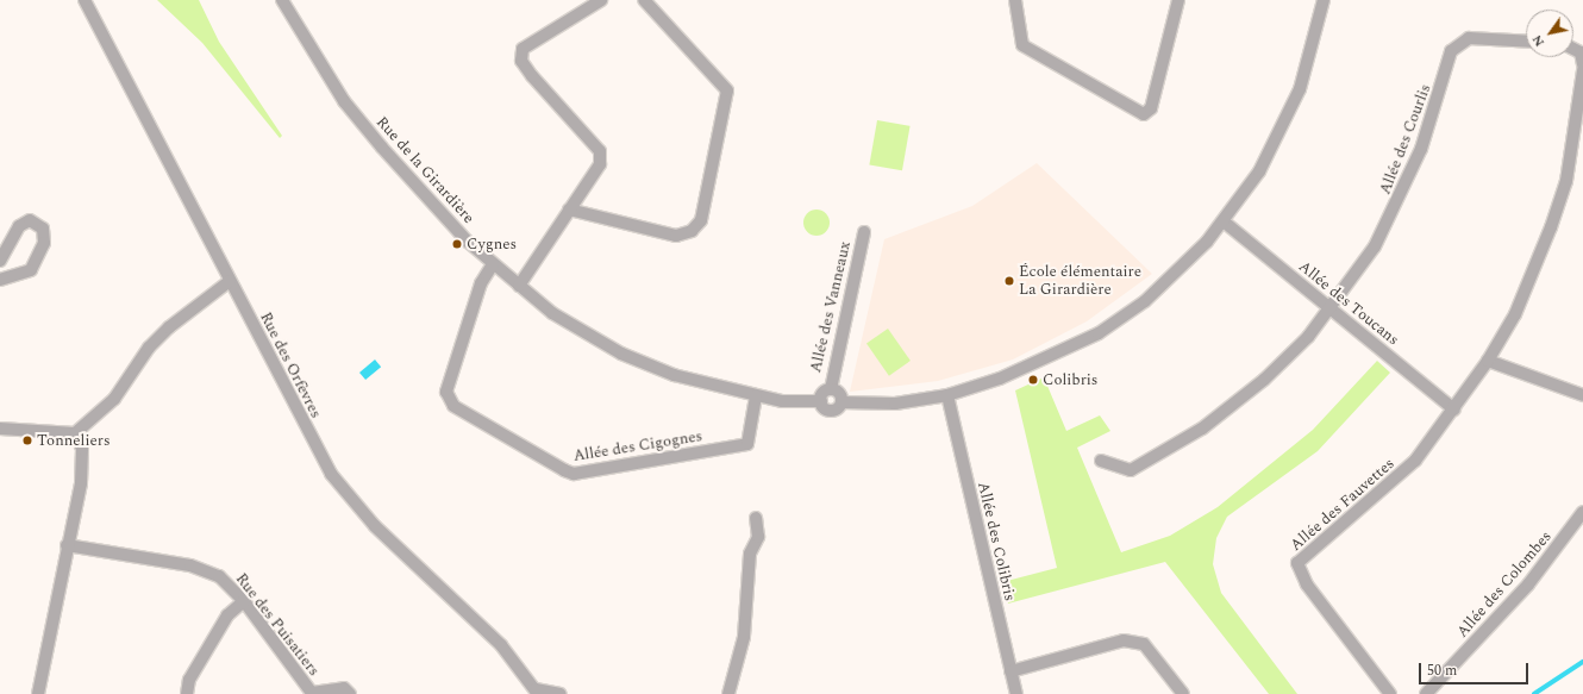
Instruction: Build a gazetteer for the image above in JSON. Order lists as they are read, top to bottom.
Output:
{
  "streets": {
    "street": [
      "Allée des Courlis",
      "Rue de la Girardière",
      "Allée des Toucans",
      "Allée des Vanneaux",
      "Rue des Orfèvres",
      "Allée des Cigognes",
      "Allée des Fauvettes",
      "Allée des Colibris",
      "Allée des Colombes",
      "Rue des Puisatiers"
    ]
  },
  "crossings": [
    ["Allée des Courlis", "Allée des Toucans"],
    ["Rue de la Girardière", "Allée des Toucans"],
    ["Rue de la Girardière", "Allée des Vanneaux"],
    ["Rue de la Girardière", "Allée des Cigognes"],
    ["Rue de la Girardière", "Allée des Colibris"],
    ["Allée des Toucans", "Allée des Fauvettes"]
  ],
  "places": [
    "Cygnes",
    "École élémentaire La Girardière",
    "Colibris",
    "Tonneliers"
  ],
  "scale_bar": "50 m",
  "north": "bottom left"
}
